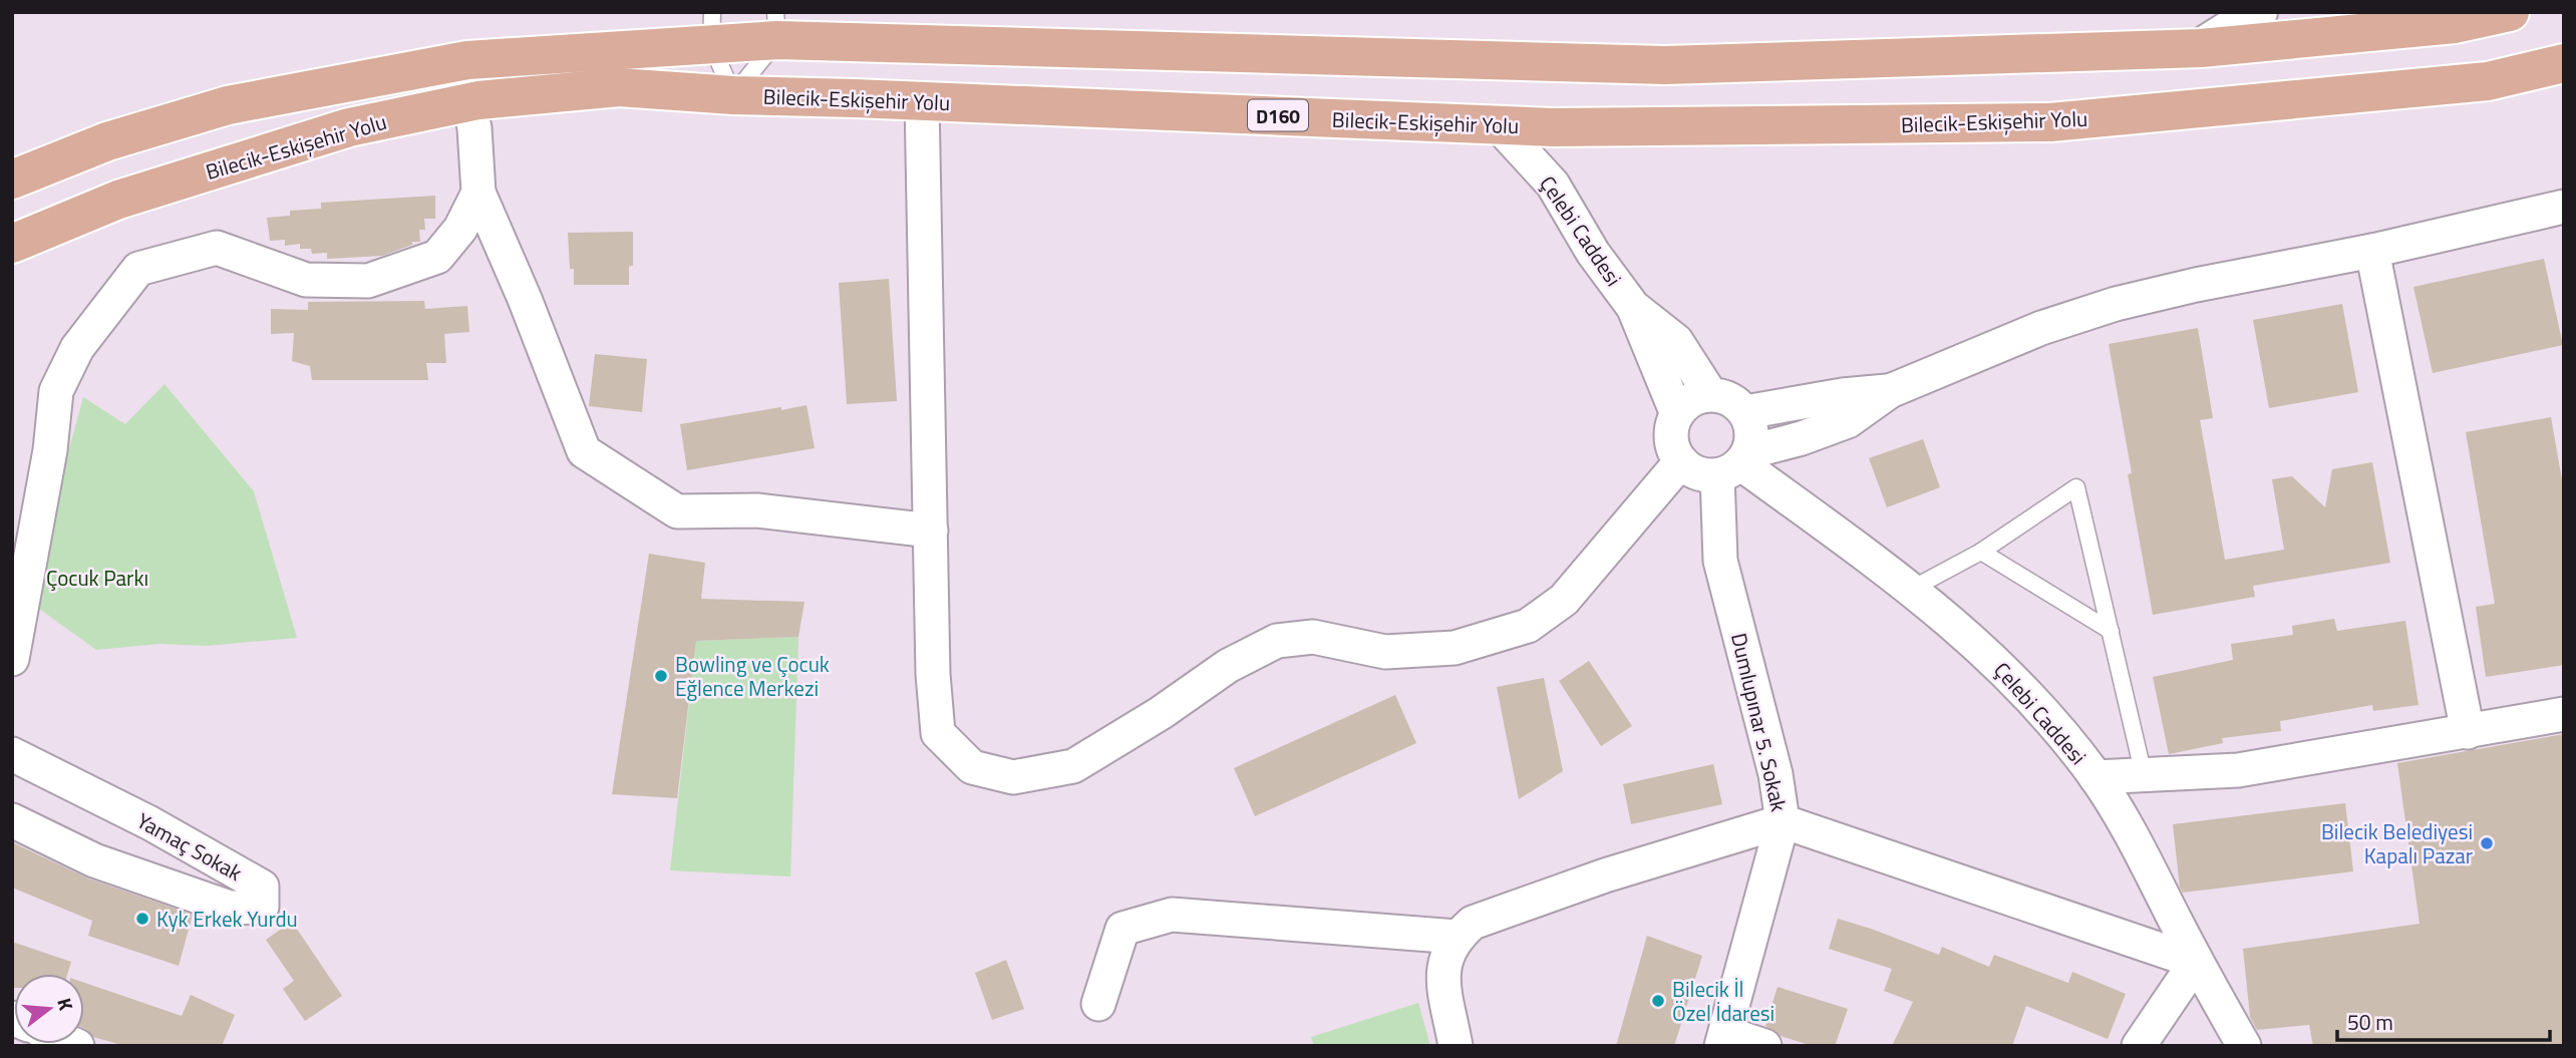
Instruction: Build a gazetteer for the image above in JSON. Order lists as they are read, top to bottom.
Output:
{
  "streets": {
    "main road": ["Bilecik-Eskişehir Yolu", "D160"],
    "street": ["Çelebi Caddesi", "Dumlupınar 5. Sokak", "Yamaç Sokak"]
  },
  "crossings": [
    ["Bilecik-Eskişehir Yolu", "Çelebi Caddesi"],
    ["Çelebi Caddesi", "Dumlupınar 5. Sokak"]
  ],
  "parks": ["Çocuk Parkı"],
  "places": [
    "Bowling ve Çocuk Eğlence Merkezi",
    "Bilecik Belediyesi Kapalı Pazar",
    "Kyk Erkek Yurdu",
    "Bilecik İl Özel İdaresi"
  ],
  "scale_bar": "50 m",
  "north": "right"
}
